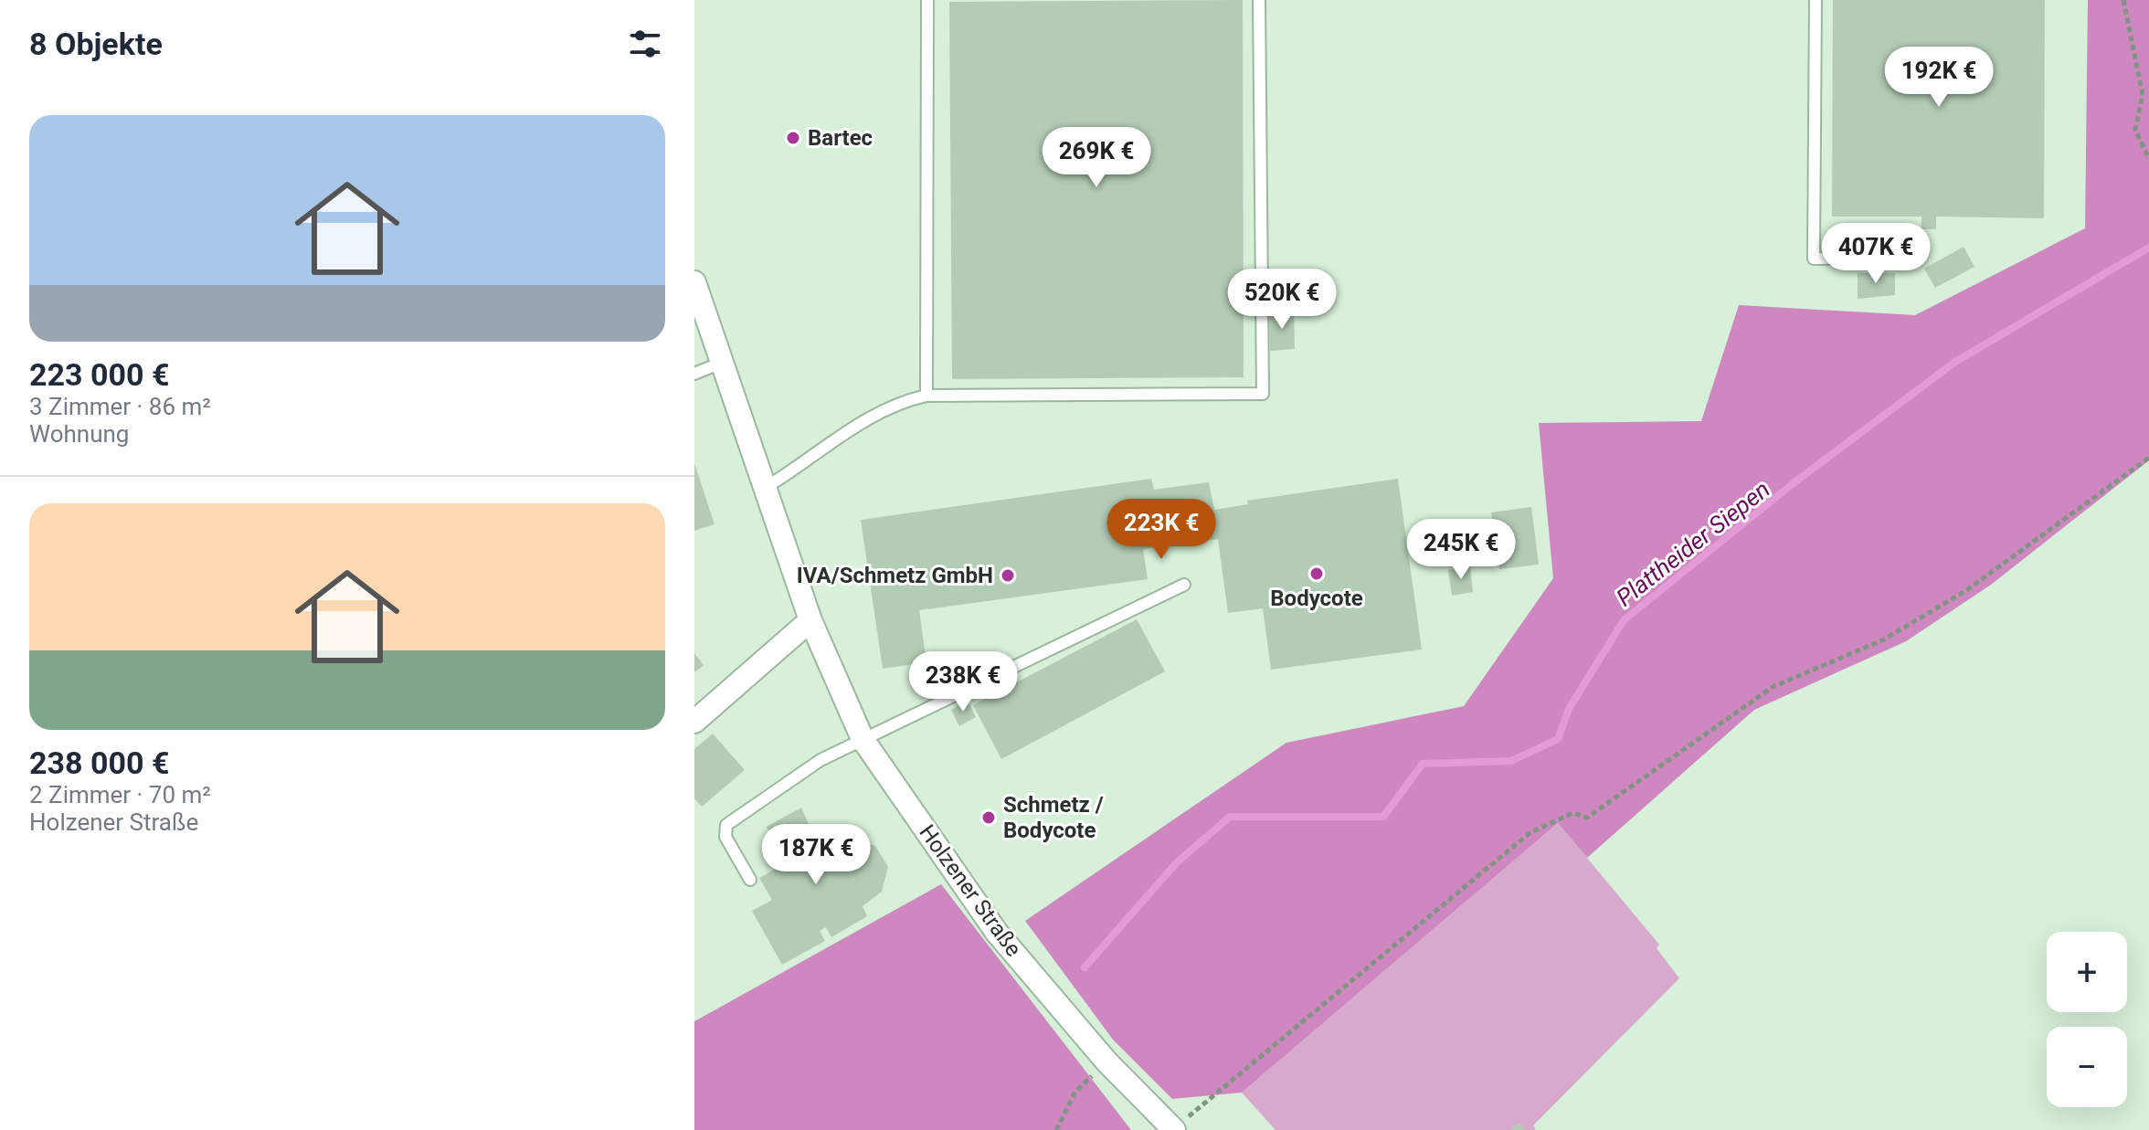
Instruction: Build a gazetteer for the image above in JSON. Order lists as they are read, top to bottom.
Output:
{
  "streets": {
    "street": ["Holzener Straße"]
  },
  "water": ["Plattheider Siepen"],
  "places": [
    "Bartec",
    "Bodycote",
    "IVA/Schmetz GmbH",
    "Schmetz / Bodycote"
  ],
  "page": {
    "heading": "8 Objekte",
    "price": [
      "192K €",
      "269K €",
      "407K €",
      "520K €",
      "223K €",
      "245K €",
      "238K €",
      "187K €"
    ],
    "list": [
      {
        "name": "223 000 €",
        "note": "3 Zimmer · 86 m² · Wohnung"
      },
      {
        "name": "238 000 €",
        "note": "2 Zimmer · 70 m² · Holzener Straße"
      }
    ],
    "map_buttons": ["+", "−"]
  }
}
